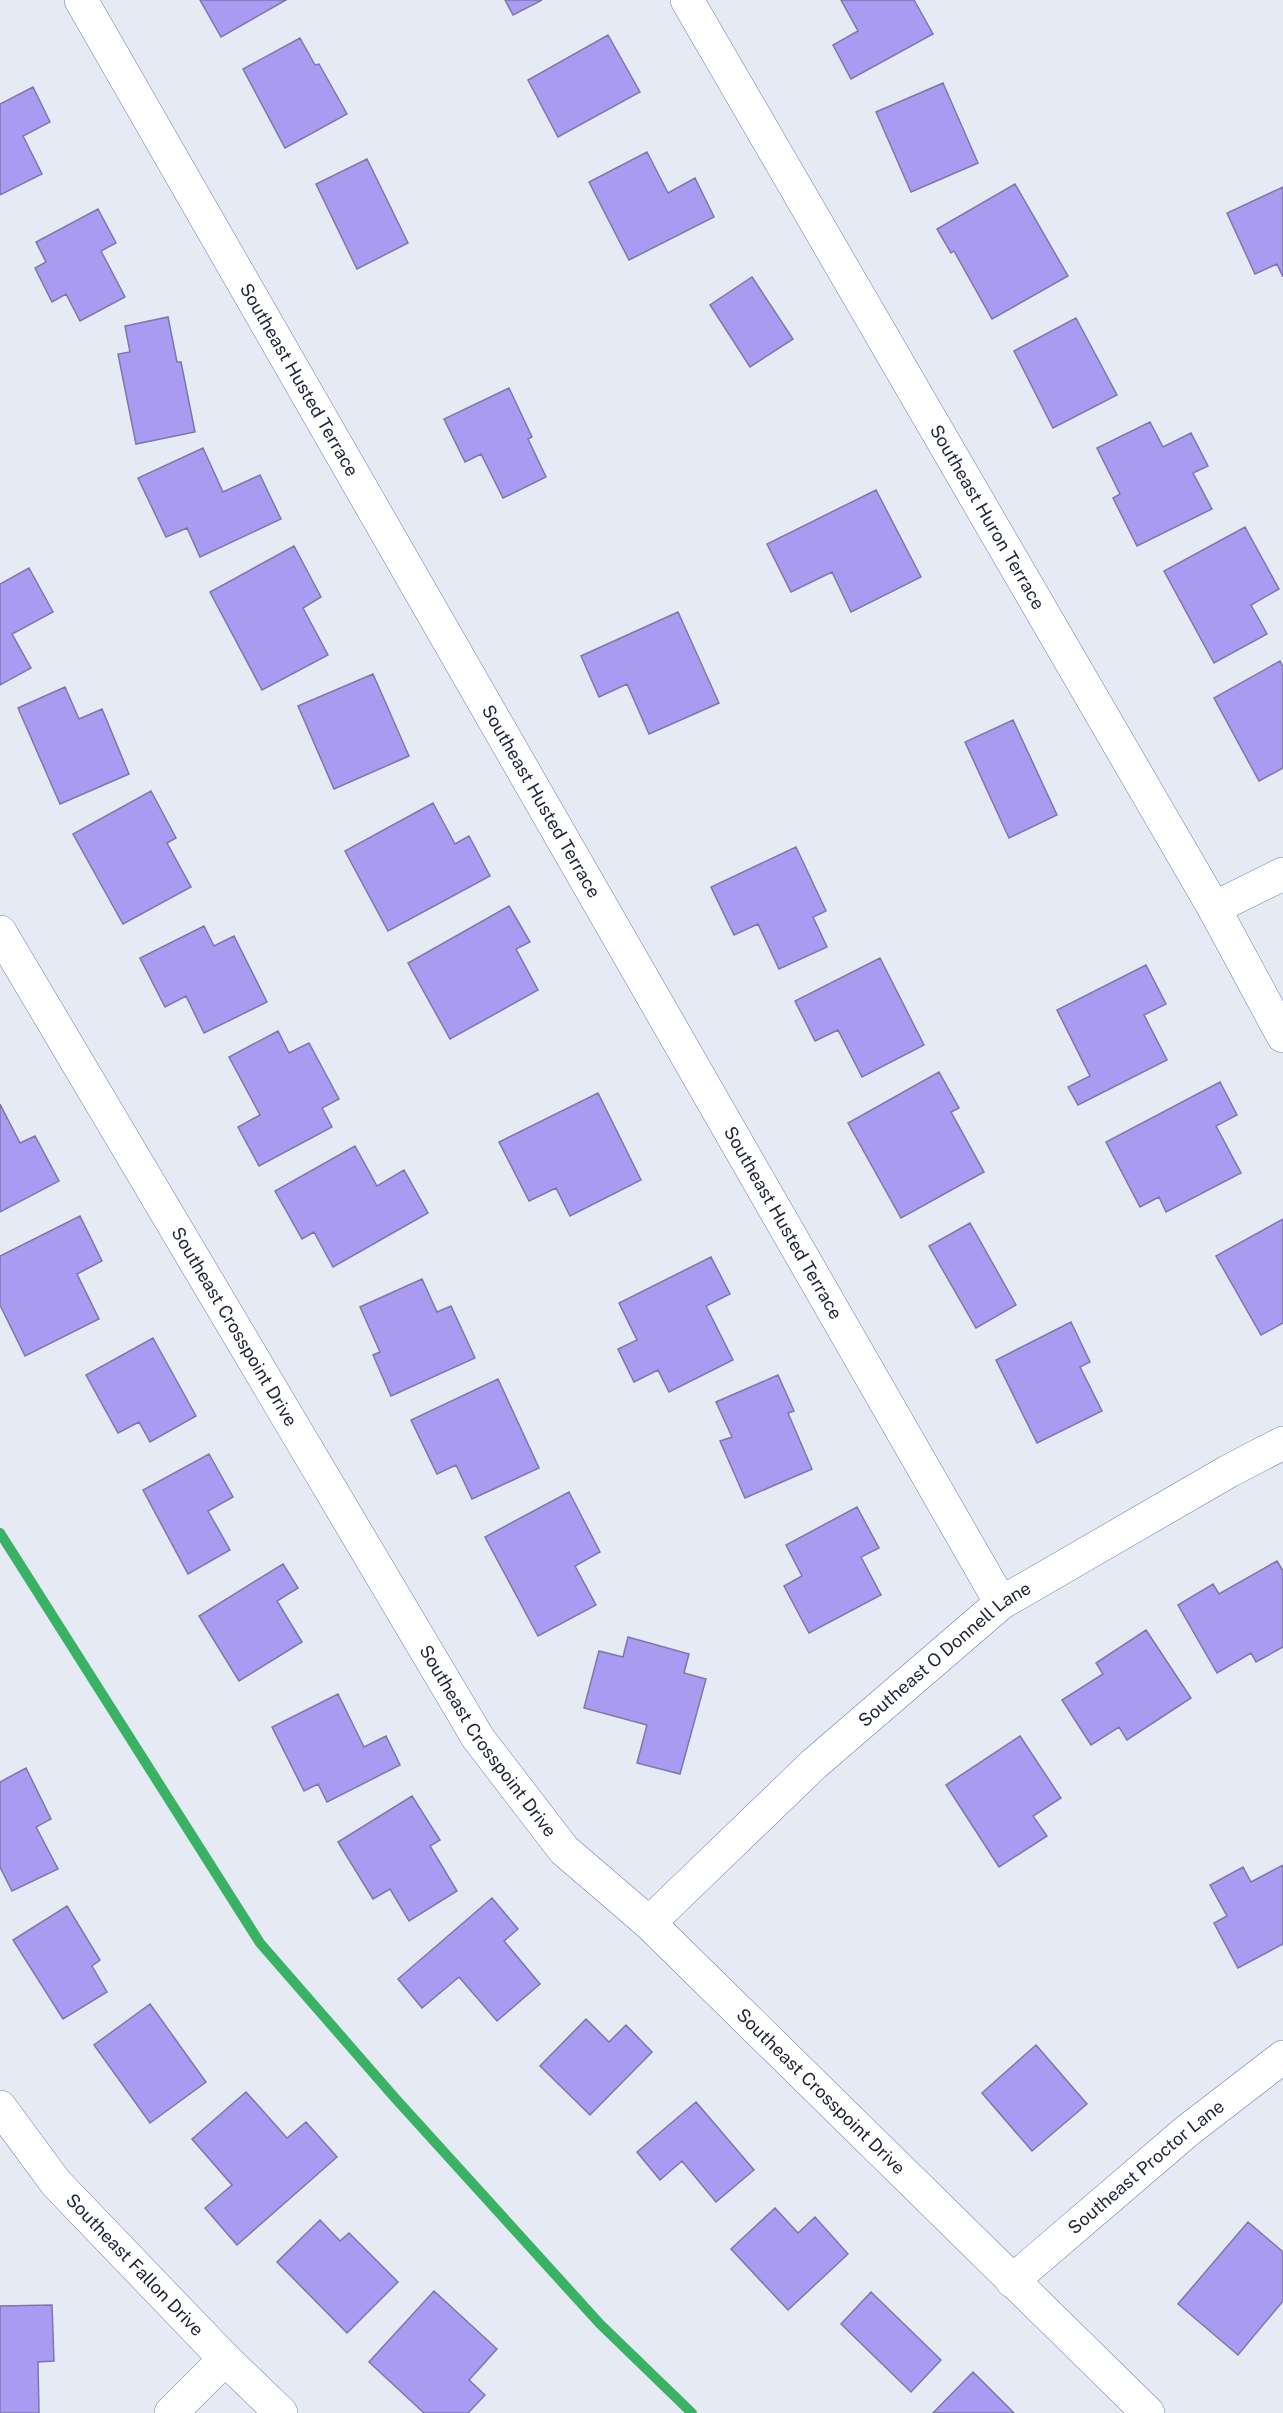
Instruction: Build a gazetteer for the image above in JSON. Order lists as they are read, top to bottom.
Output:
{
  "streets": {
    "street": [
      "Southeast Husted Terrace",
      "Southeast Huron Terrace",
      "Southeast Crosspoint Drive",
      "Southeast O Donnell Lane",
      "Southeast Proctor Lane",
      "Southeast Fallon Drive"
    ]
  },
  "crossings": [
    ["Southeast Husted Terrace", "Southeast O Donnell Lane"],
    ["Southeast Crosspoint Drive", "Southeast O Donnell Lane"],
    ["Southeast Crosspoint Drive", "Southeast Proctor Lane"]
  ]
}
